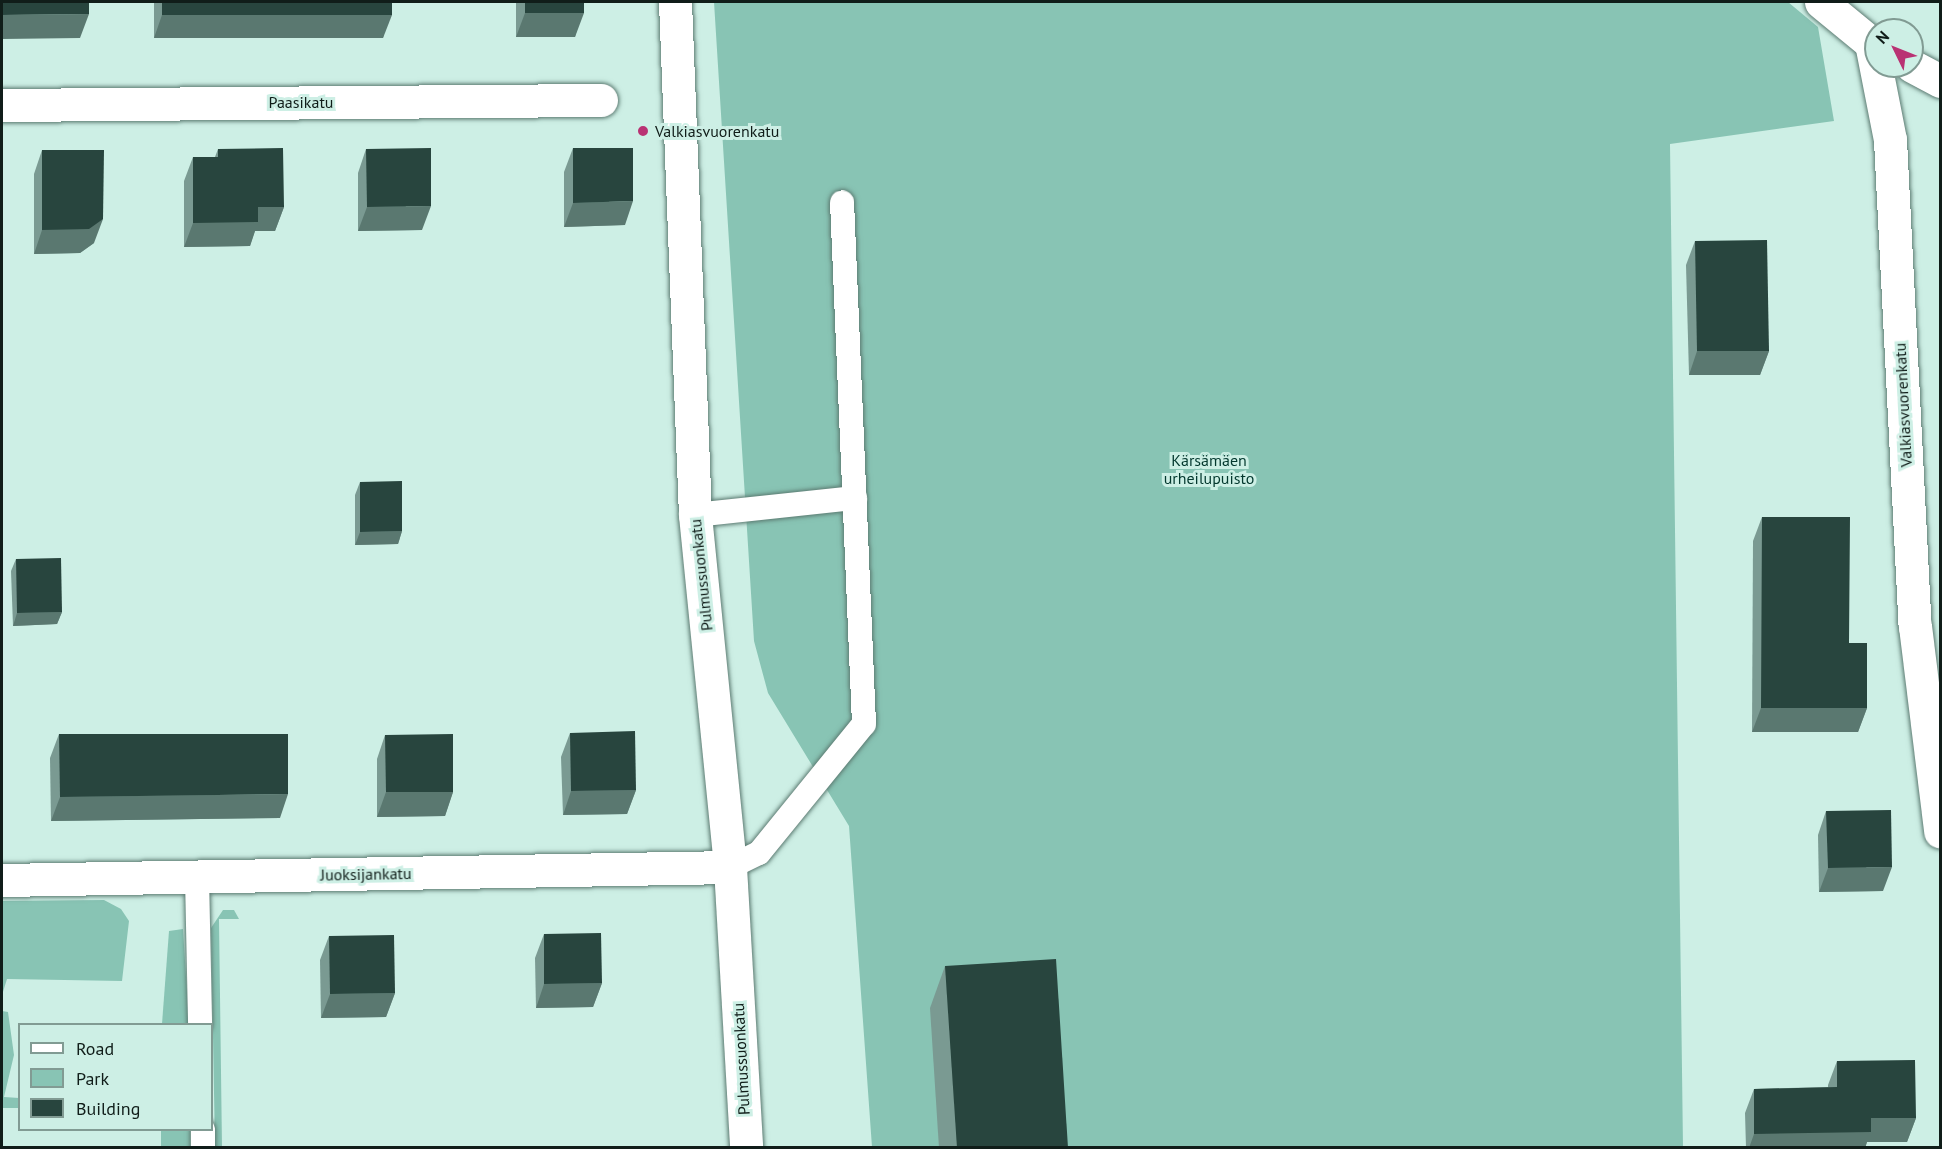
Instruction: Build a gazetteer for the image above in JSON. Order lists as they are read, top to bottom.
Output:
{
  "streets": {
    "street": [
      "Paasikatu",
      "Valkiasvuorenkatu",
      "Pulmussuonkatu",
      "Juoksijankatu"
    ]
  },
  "crossings": [
    ["Pulmussuonkatu", "Juoksijankatu"]
  ],
  "parks": ["Kärsämäen urheilupuisto"],
  "places": ["Valkiasvuorenkatu"],
  "legend": ["Road", "Park", "Building"],
  "north": "top left"
}
